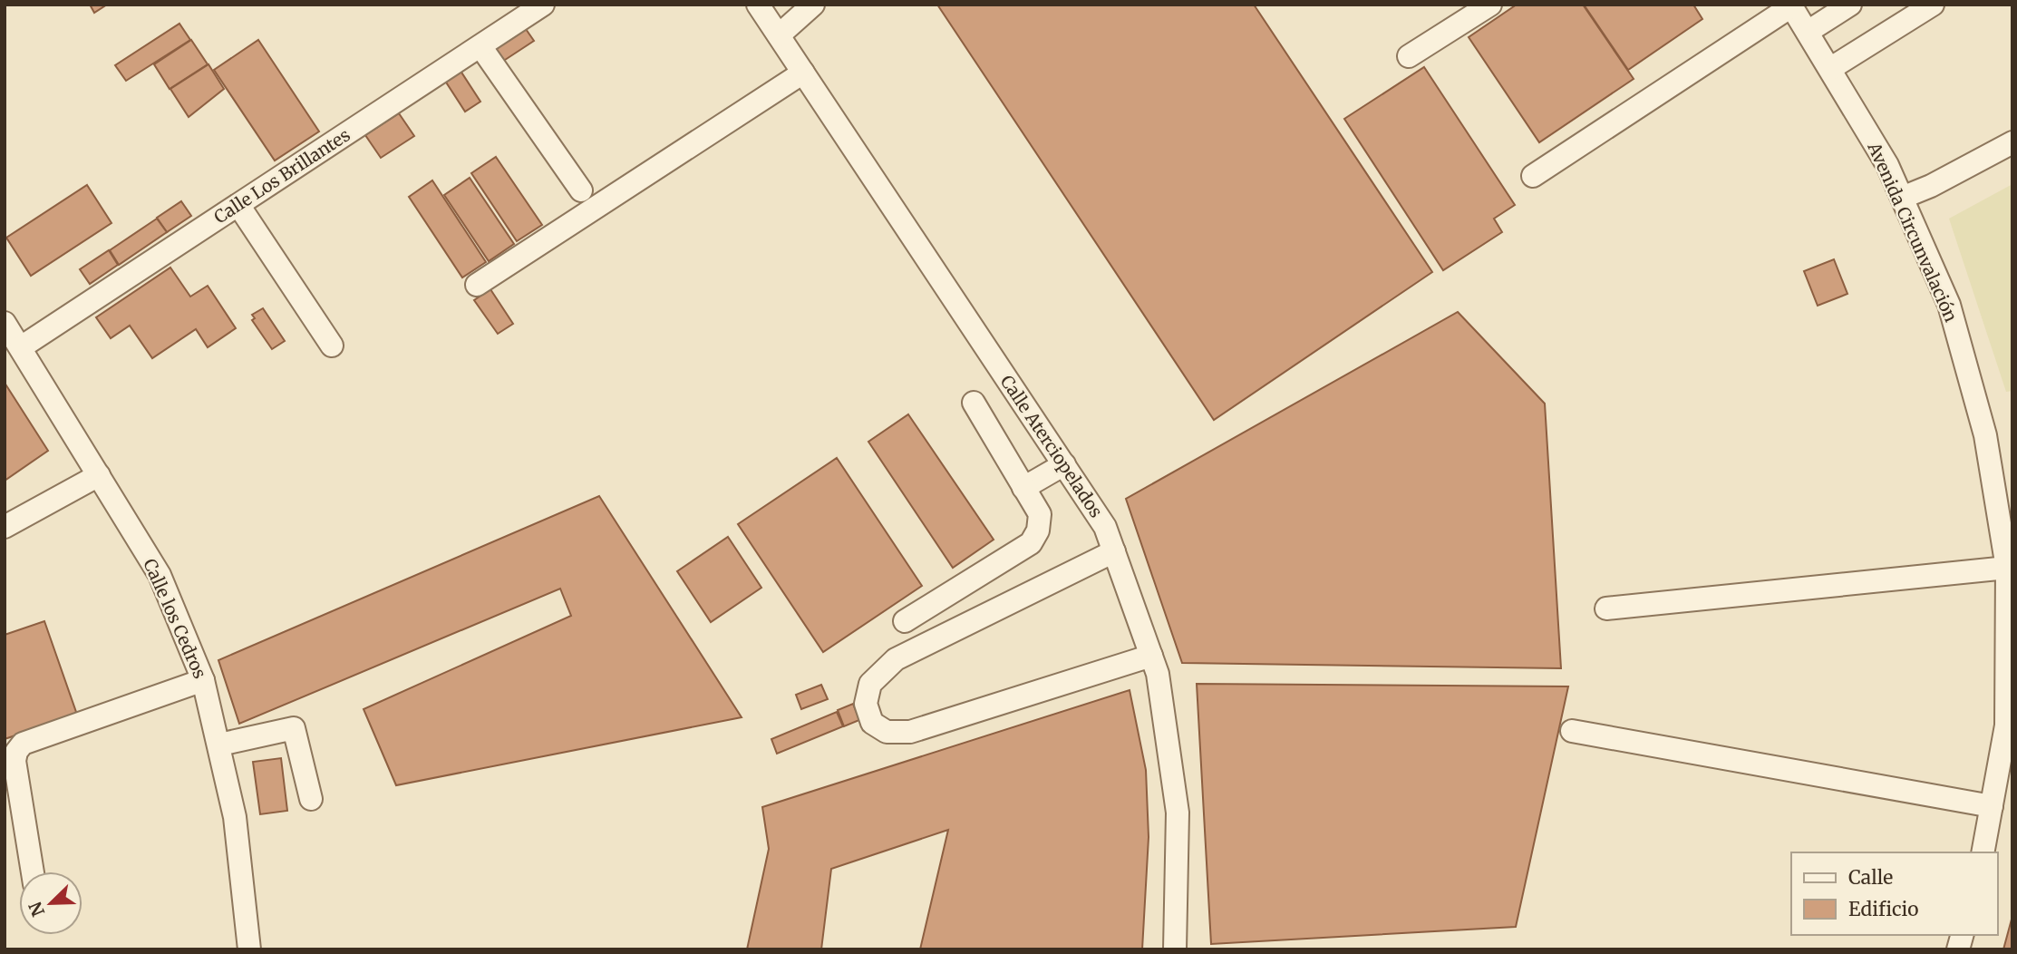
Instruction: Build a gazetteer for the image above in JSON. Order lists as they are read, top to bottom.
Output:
{
  "streets": {
    "street": [
      "Calle Los Brillantes",
      "Avenida Circunvalación",
      "Calle Aterciopelados",
      "Calle los Cedros"
    ]
  },
  "crossings": [
    ["Calle Los Brillantes", "Calle los Cedros"]
  ],
  "legend": ["Calle", "Edificio"],
  "north": "bottom left"
}
